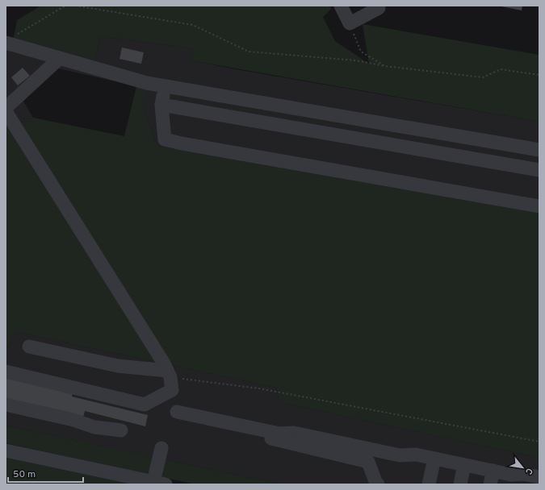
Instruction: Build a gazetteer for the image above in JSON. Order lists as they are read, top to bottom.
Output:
{
  "scale_bar": "50 m",
  "north": "bottom right"
}
